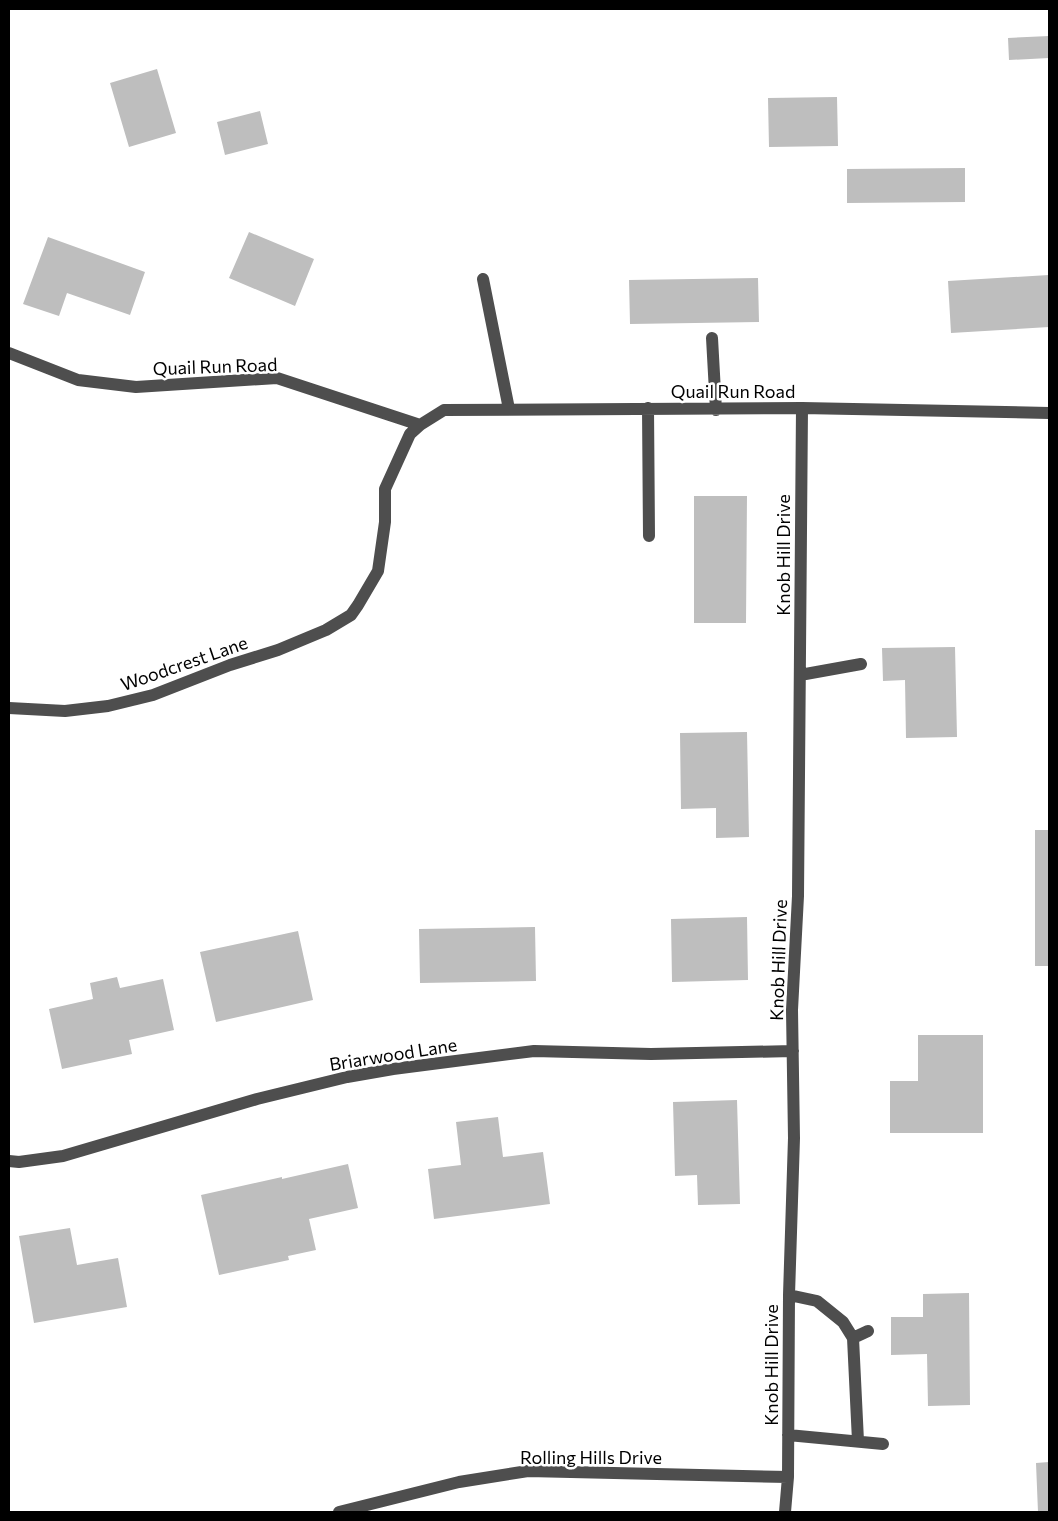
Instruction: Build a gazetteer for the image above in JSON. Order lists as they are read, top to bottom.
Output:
{
  "streets": {
    "street": [
      "Quail Run Road",
      "Knob Hill Drive",
      "Woodcrest Lane",
      "Briarwood Lane",
      "Rolling Hills Drive"
    ]
  },
  "crossings": [
    ["Quail Run Road", "Knob Hill Drive"],
    ["Quail Run Road", "Woodcrest Lane"],
    ["Knob Hill Drive", "Briarwood Lane"],
    ["Knob Hill Drive", "Rolling Hills Drive"]
  ]
}
